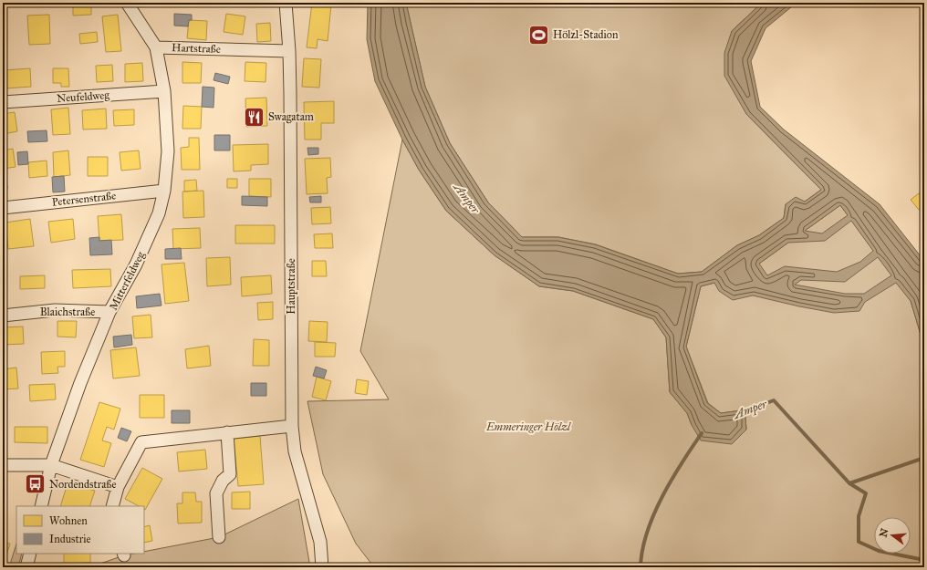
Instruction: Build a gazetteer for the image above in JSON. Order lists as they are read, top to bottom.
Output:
{
  "streets": {
    "street": [
      "Hartstraße",
      "Neufeldweg",
      "Petersenstraße",
      "Mitterfeldweg",
      "Hauptstraße",
      "Blaichstraße"
    ]
  },
  "crossings": [
    ["Hartstraße", "Mitterfeldweg"],
    ["Hartstraße", "Hauptstraße"],
    ["Neufeldweg", "Mitterfeldweg"],
    ["Petersenstraße", "Mitterfeldweg"],
    ["Mitterfeldweg", "Blaichstraße"]
  ],
  "water": ["Amper"],
  "parks": ["Emmeringer Hölzl"],
  "places": {
    "sports": ["Hölzl-Stadion"],
    "restaurant": ["Swagatam"],
    "bus stop": ["Nordendstraße"]
  },
  "legend": ["Wohnen", "Industrie"],
  "north": "left"
}
